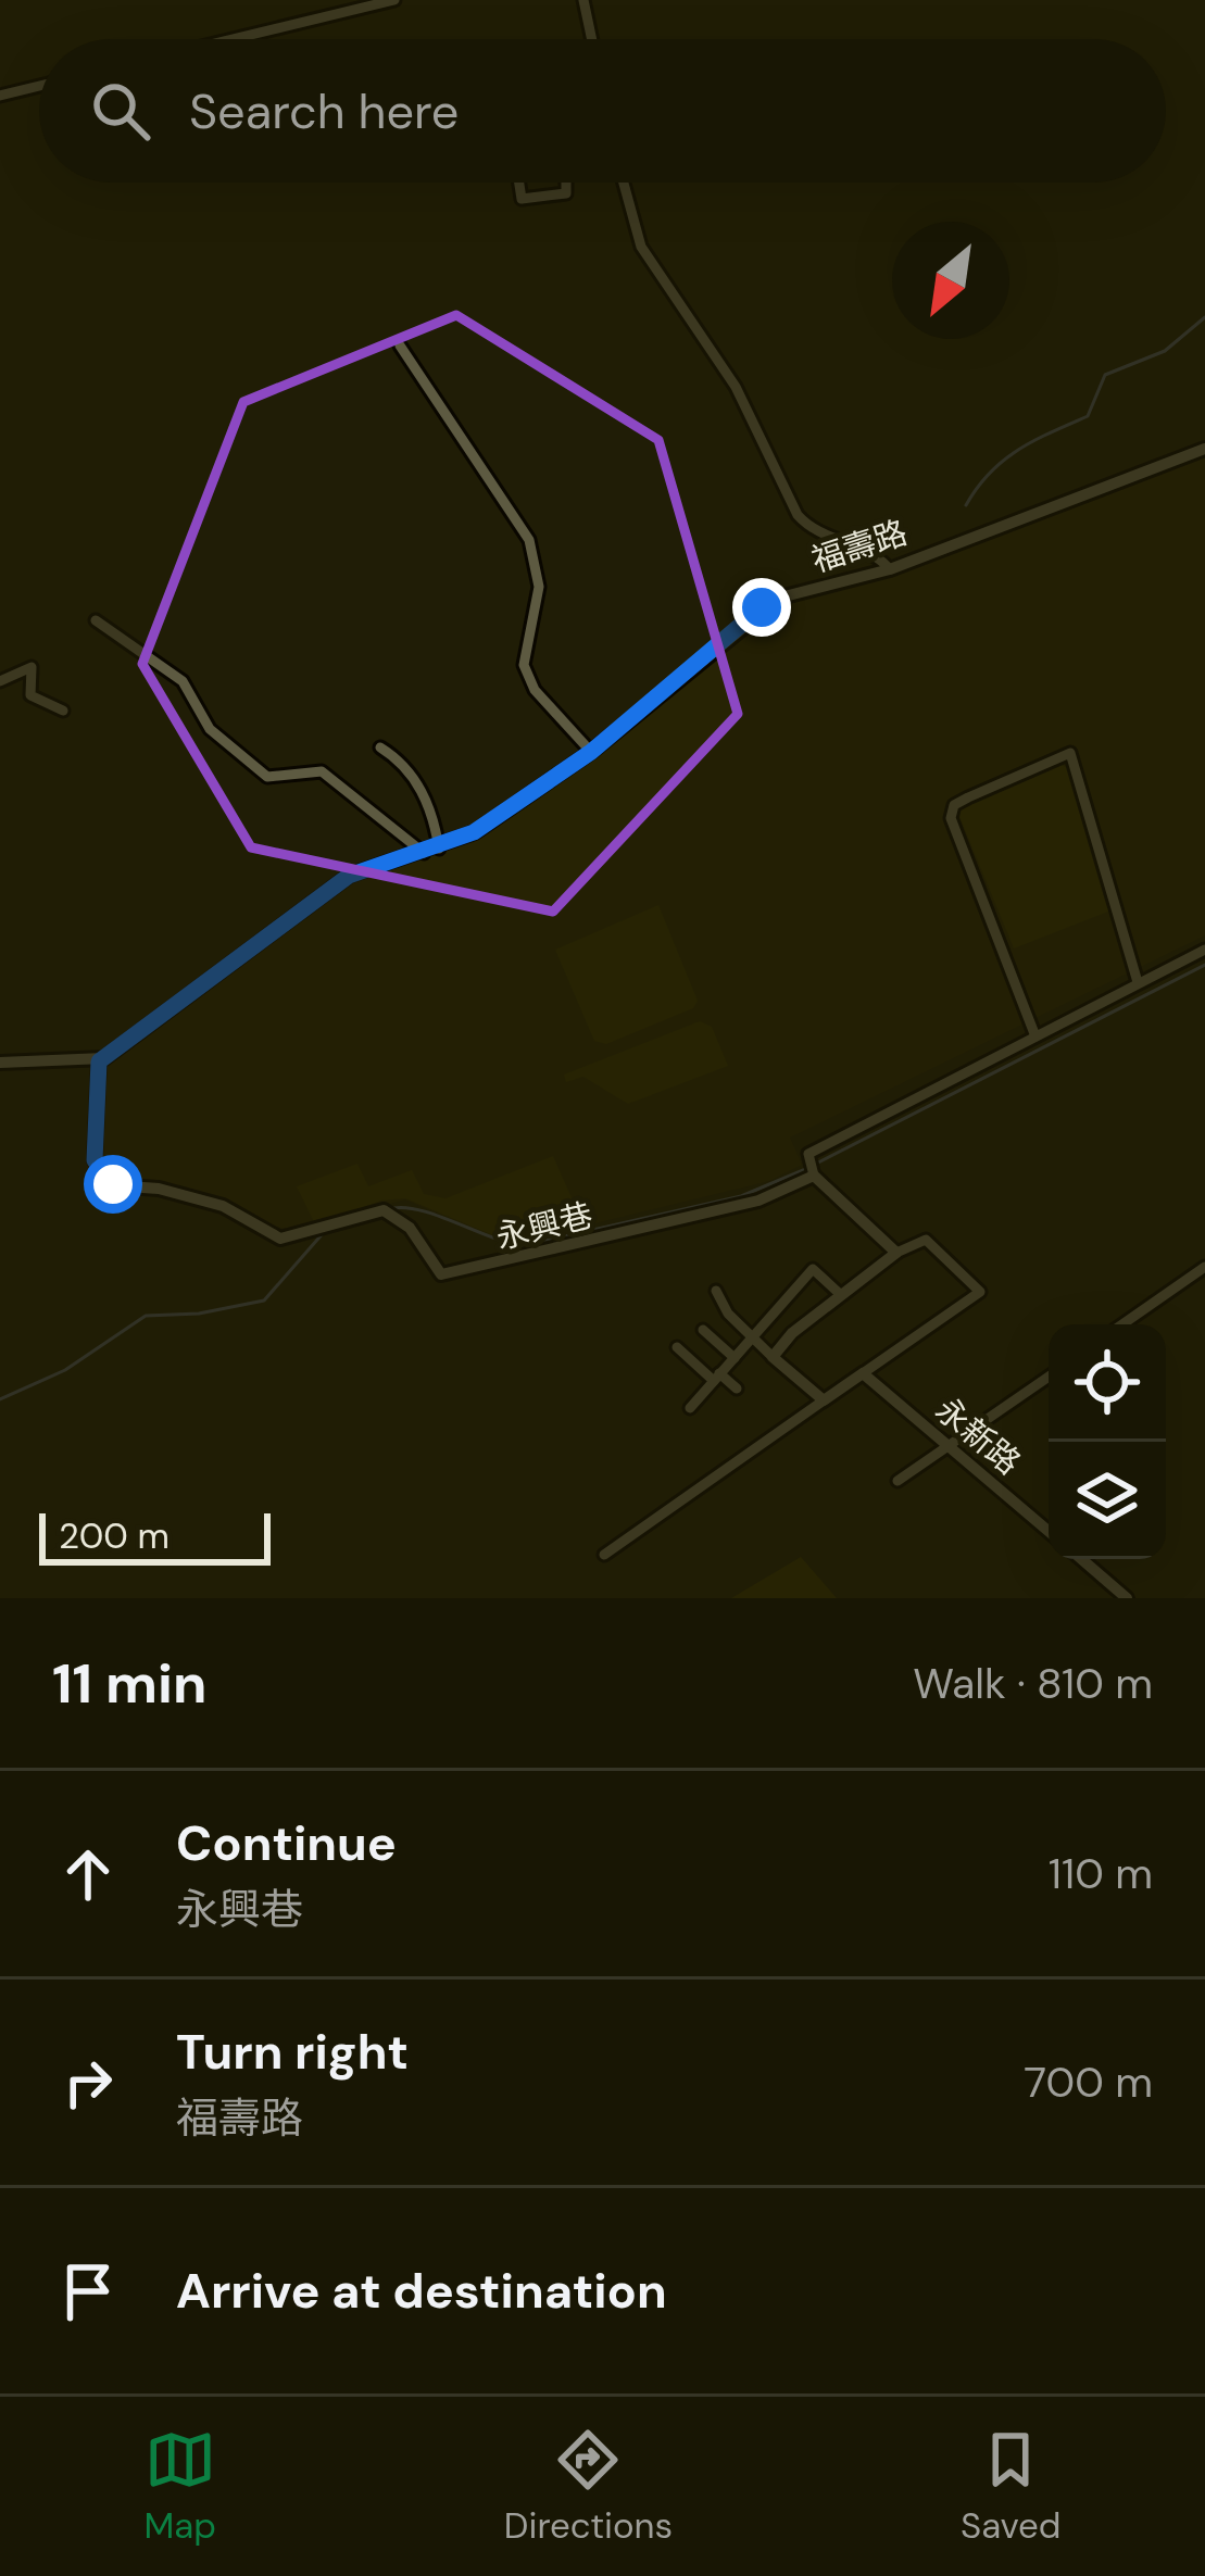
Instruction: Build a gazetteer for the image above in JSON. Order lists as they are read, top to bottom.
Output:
{
  "streets": {
    "street": ["福壽路", "永興巷", "永新路"]
  },
  "crossings": [
    ["福壽路", "永興巷"]
  ],
  "scale_bar": "200 m",
  "north": "bottom left",
  "page": {
    "search": "Search here",
    "scale": "200 m",
    "heading": ["11 min", "Walk · 810 m"],
    "list": [
      ["Continue", "永興巷", "110 m"],
      ["Turn right", "福壽路", "700 m"],
      "Arrive at destination"
    ],
    "nav": ["Map", "Directions", "Saved"]
  }
}
